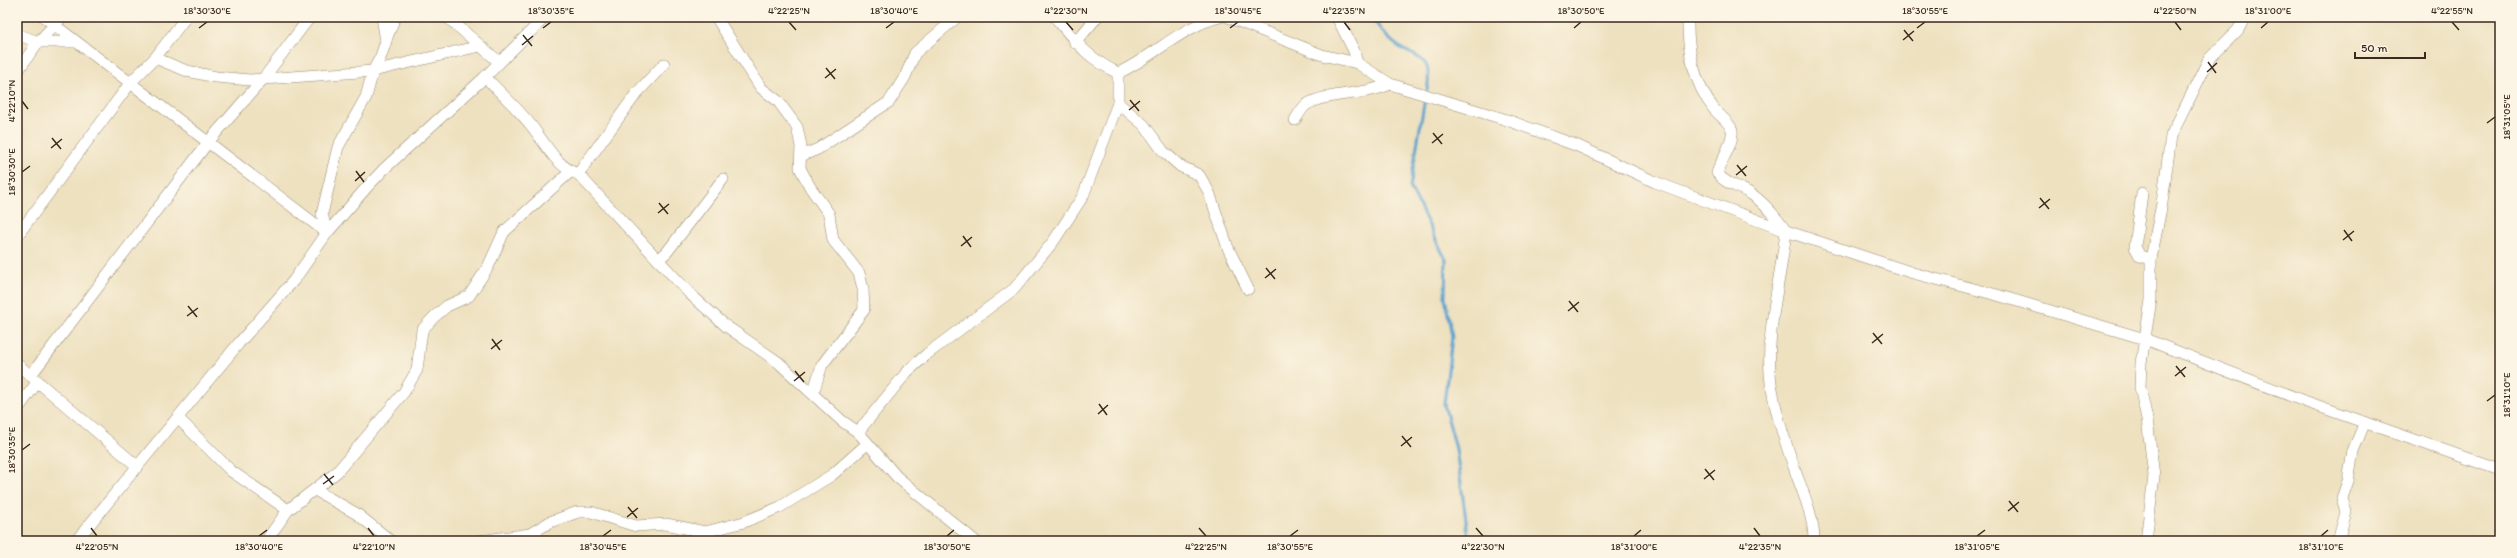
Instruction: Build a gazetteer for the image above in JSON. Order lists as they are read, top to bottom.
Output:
{
  "scale_bar": "50 m",
  "coordinates": [
    "18°30'30\"E",
    "18°30'35\"E",
    "4°22'25\"N",
    "18°30'40\"E",
    "4°22'30\"N",
    "18°30'45\"E",
    "4°22'35\"N",
    "18°30'50\"E",
    "18°30'55\"E",
    "4°22'50\"N",
    "18°31'00\"E",
    "4°22'55\"N",
    "4°22'10\"N",
    "18°31'05\"E",
    "18°31'10\"E",
    "4°22'05\"N"
  ]
}
